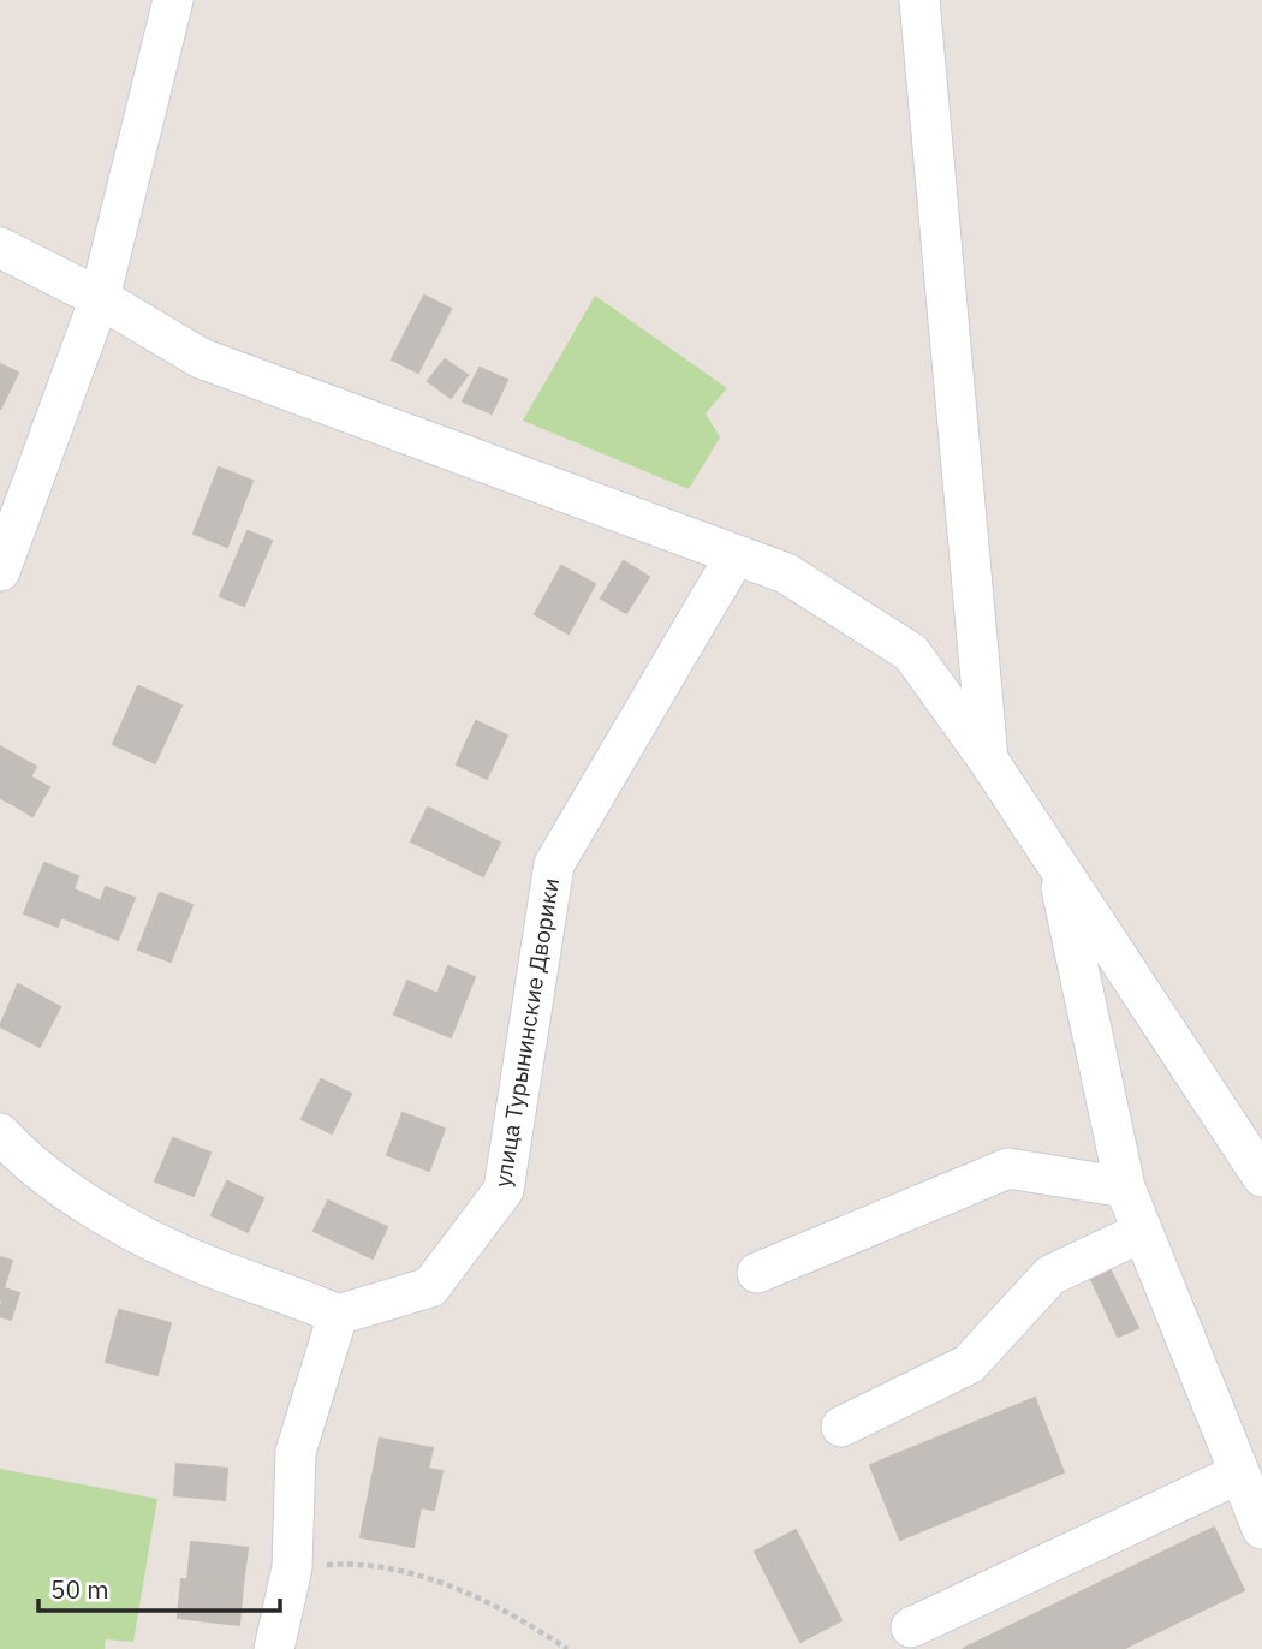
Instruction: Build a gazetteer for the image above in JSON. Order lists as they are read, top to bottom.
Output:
{
  "streets": {
    "street": ["улица Турынинские Дворики"]
  },
  "scale_bar": "50 m"
}
